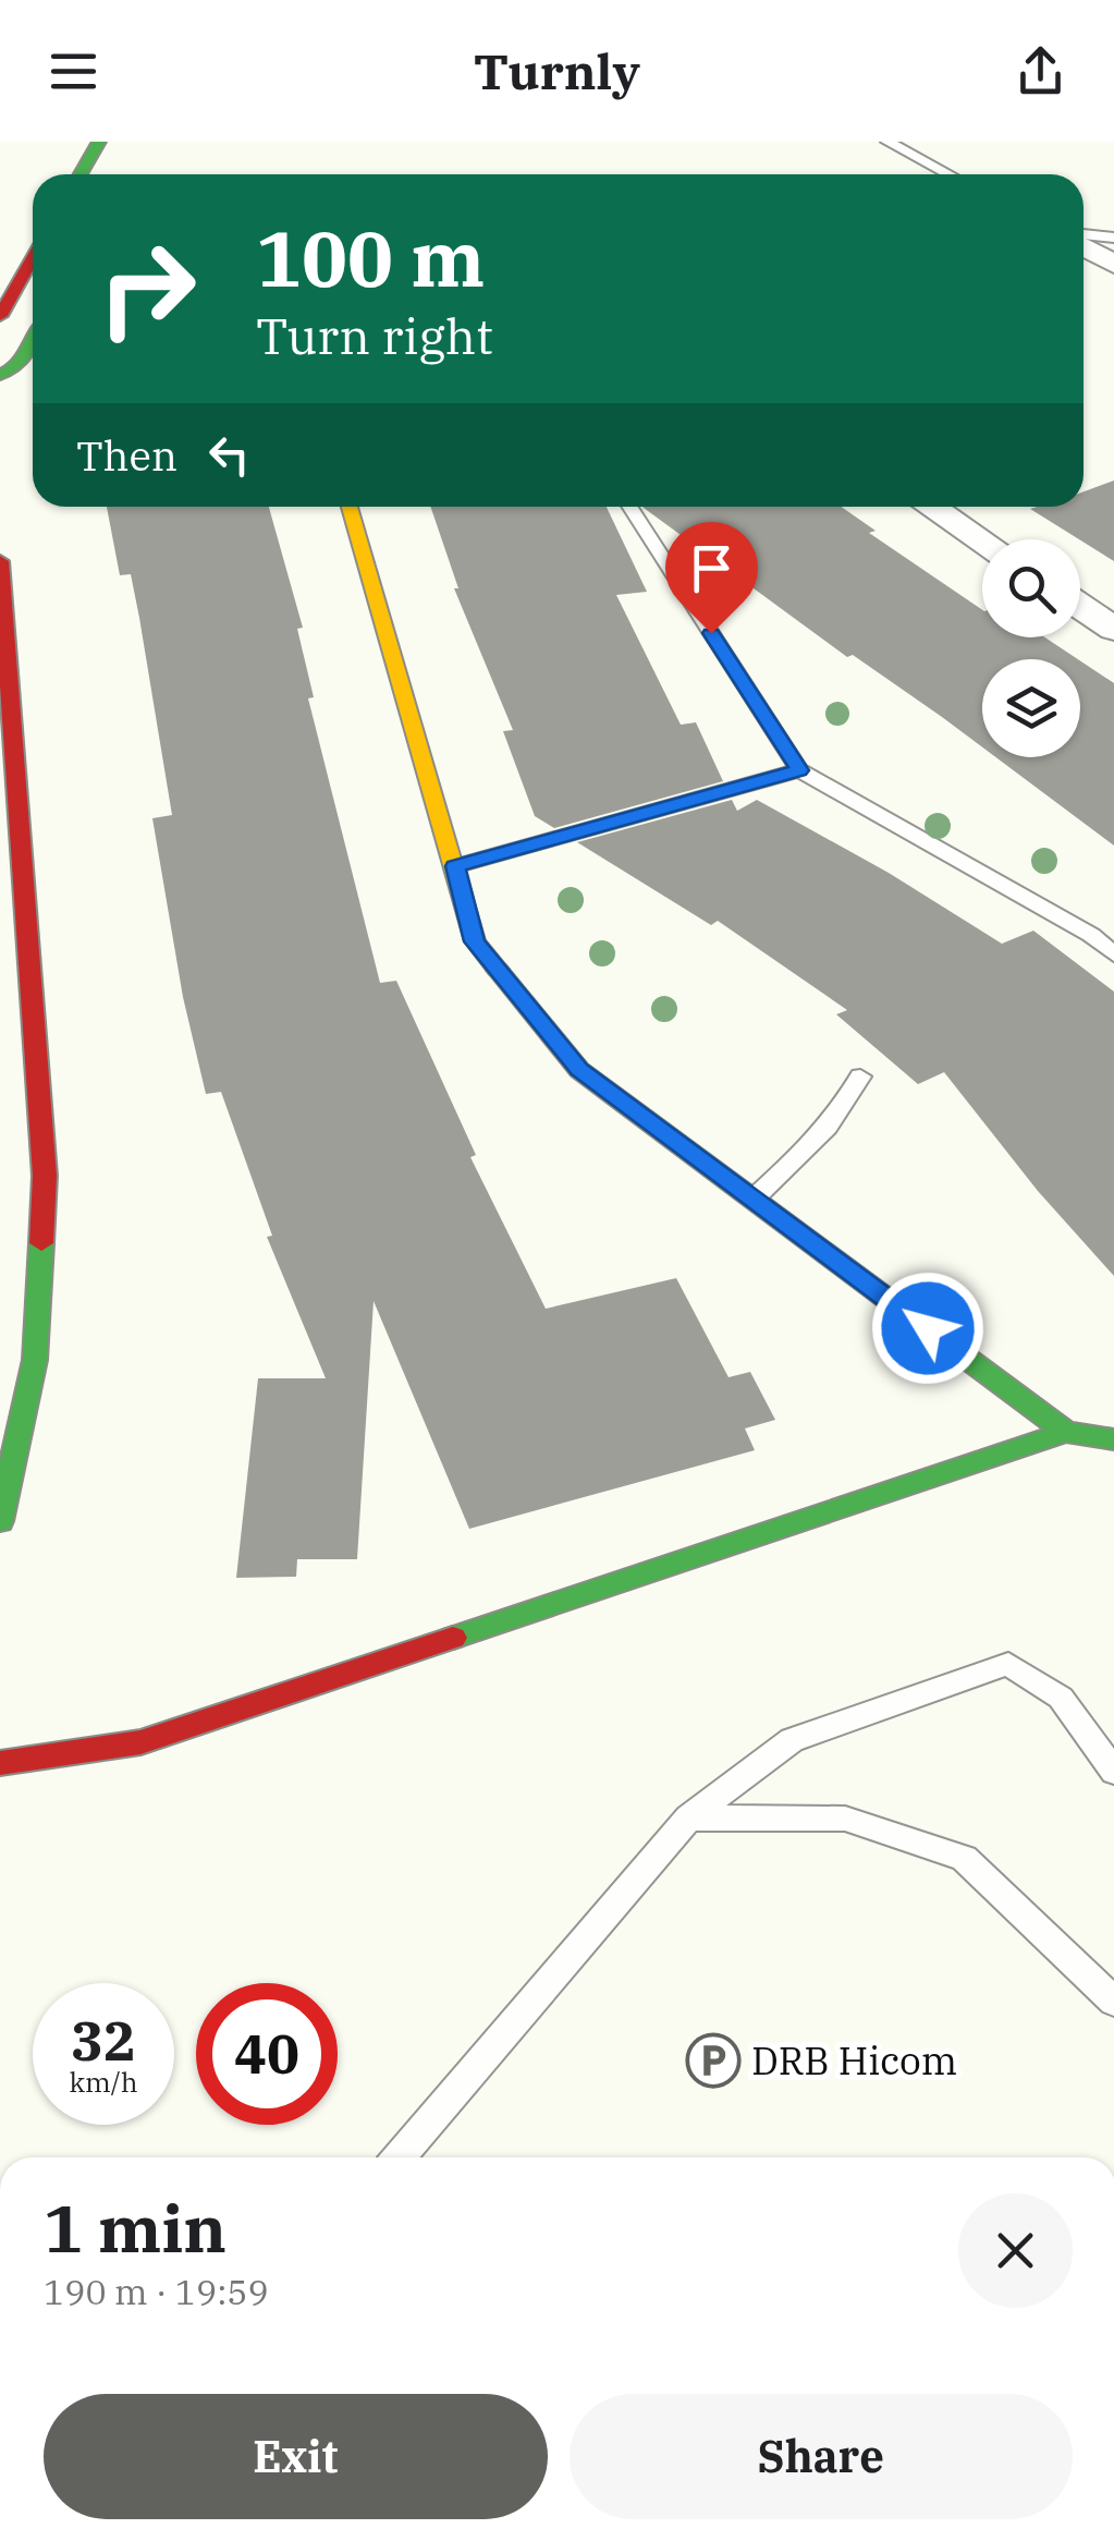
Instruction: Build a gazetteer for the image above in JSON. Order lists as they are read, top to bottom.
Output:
{
  "places": {
    "parking": ["DRB Hicom"]
  },
  "page": {
    "header": "Turnly",
    "turn": ["100 m", "Turn right"],
    "then": "Then",
    "speed": "32 km/h",
    "limit": "40",
    "heading": ["1 min", "190 m · 19:59"],
    "buttons": ["Exit", "Share"]
  }
}
